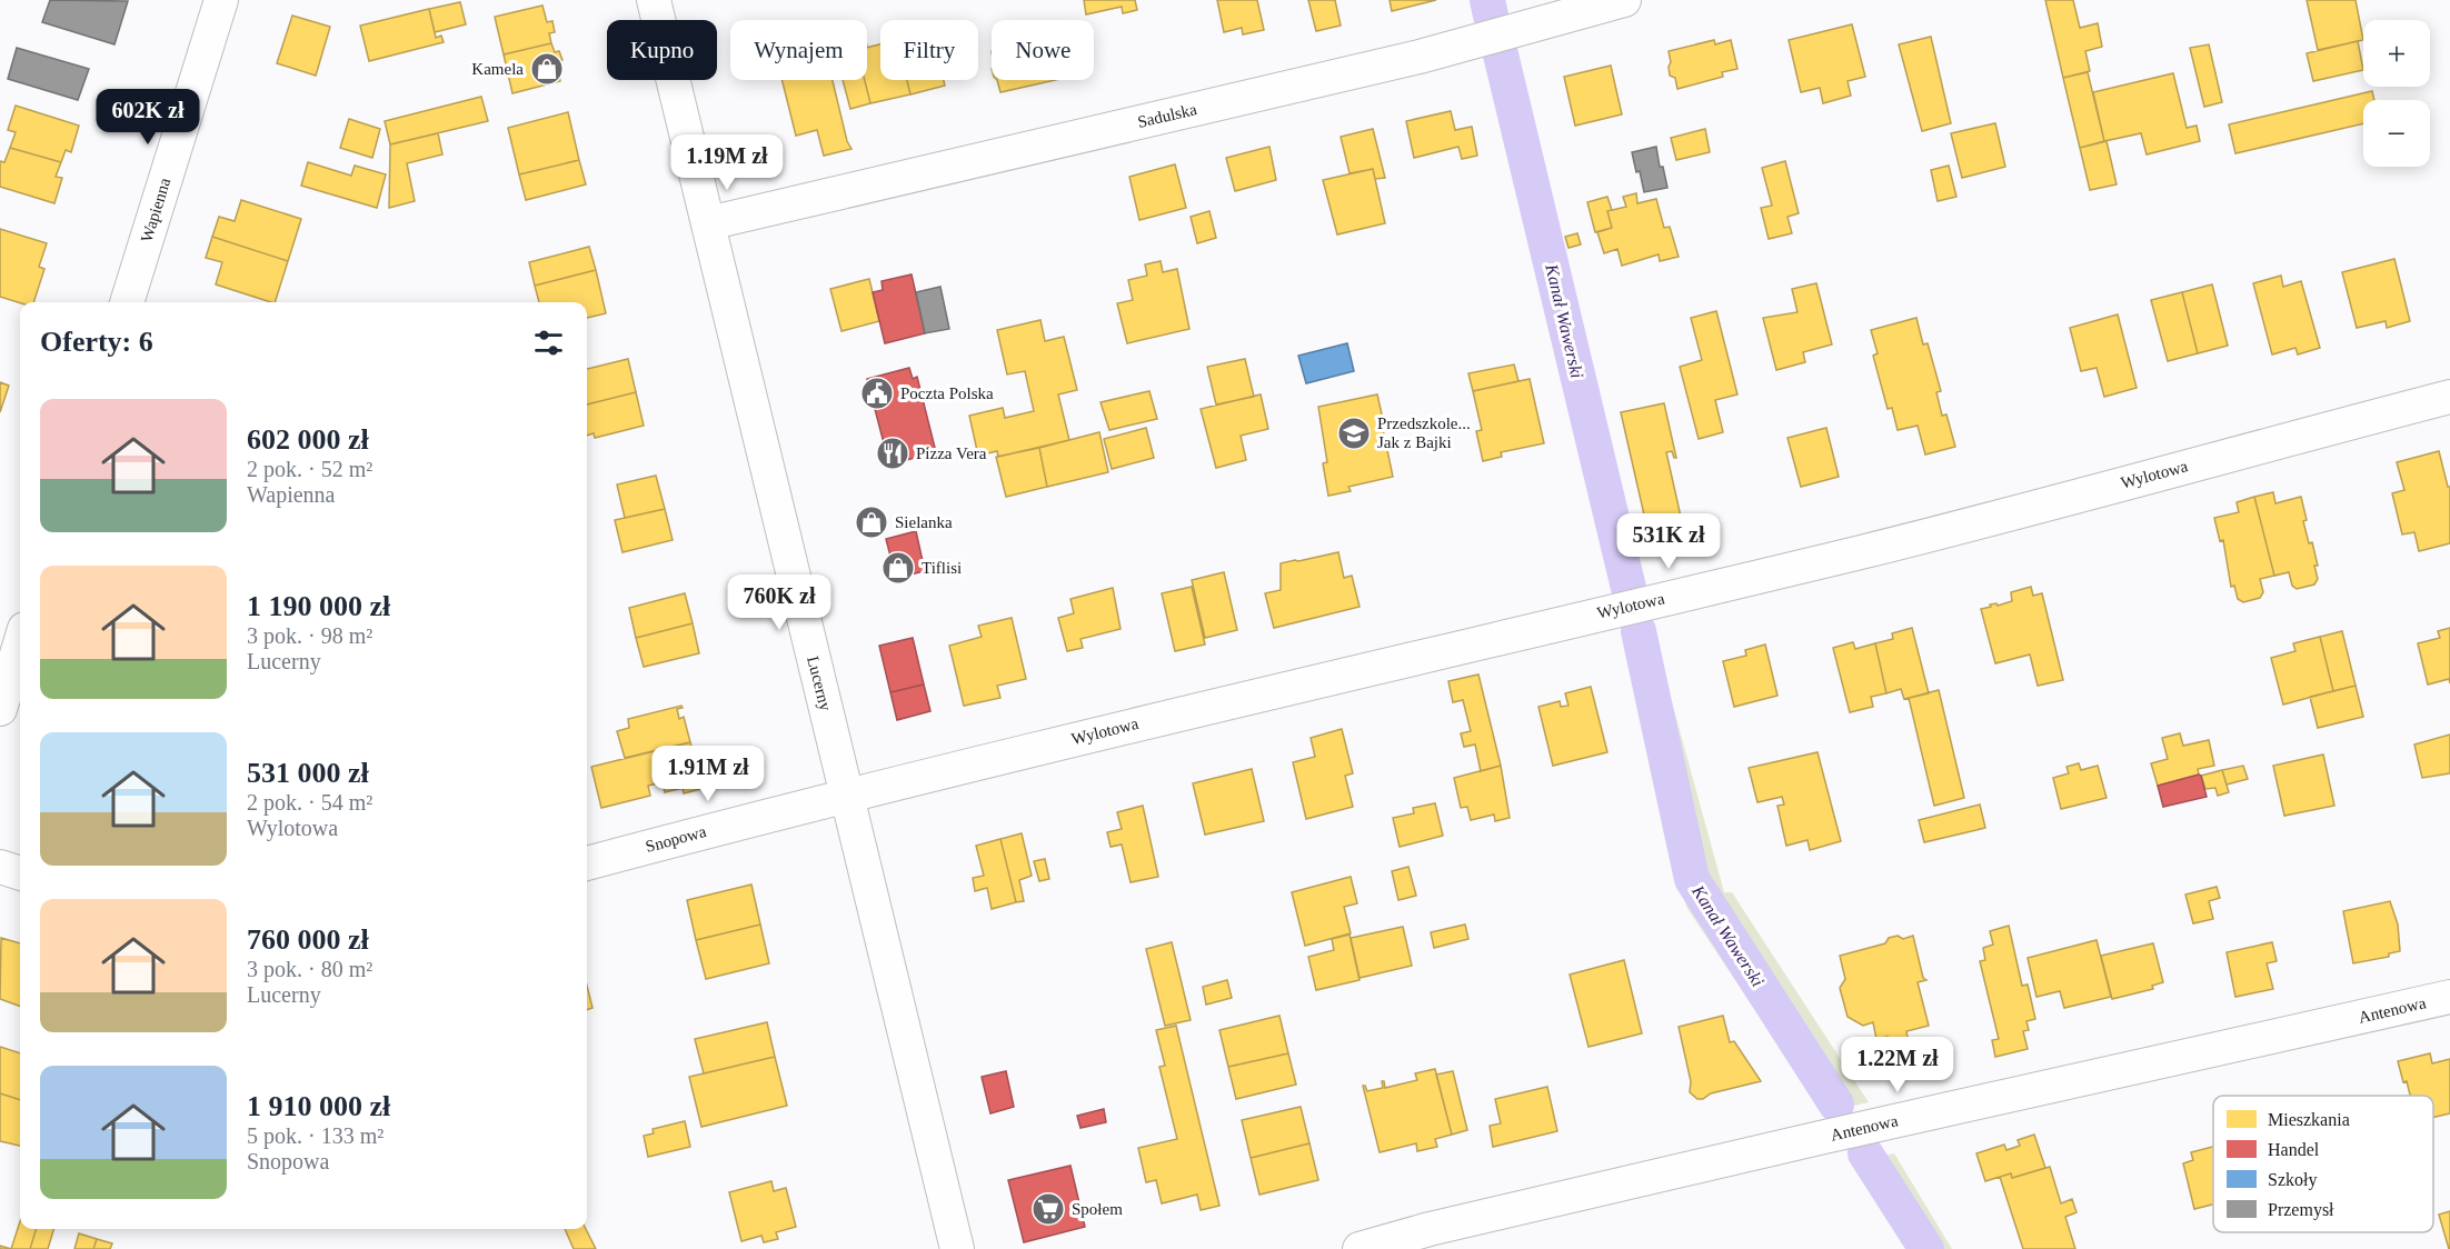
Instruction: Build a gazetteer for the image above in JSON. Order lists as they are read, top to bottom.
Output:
{
  "streets": {
    "street": [
      "Sadulska",
      "Wapienna",
      "Wylotowa",
      "Lucerny",
      "Snopowa",
      "Antenowa"
    ]
  },
  "crossings": [
    ["Sadulska", "Lucerny"],
    ["Wylotowa", "Lucerny"],
    ["Wylotowa", "Snopowa"],
    ["Lucerny", "Snopowa"]
  ],
  "water": ["Kanał Wawerski"],
  "places": {
    "shop": ["Kamela", "Sielanka", "Tiflisi"],
    "public building": ["Poczta Polska"],
    "school or university": ["Przedszkole... Jak z Bajki"],
    "restaurant": ["Pizza Vera"],
    "supermarket": ["Społem"]
  },
  "legend": [
    "Mieszkania",
    "Handel",
    "Szkoły",
    "Przemysł"
  ],
  "page": {
    "map_buttons": ["+", "−"],
    "chip": [
      "Kupno",
      "Wynajem",
      "Filtry",
      "Nowe"
    ],
    "price": [
      "602K zł",
      "1.19M zł",
      "531K zł",
      "760K zł",
      "1.91M zł",
      "1.22M zł"
    ],
    "heading": "Oferty: 6",
    "list": [
      {
        "name": "602 000 zł",
        "note": "2 pok. · 52 m² · Wapienna"
      },
      {
        "name": "1 190 000 zł",
        "note": "3 pok. · 98 m² · Lucerny"
      },
      {
        "name": "531 000 zł",
        "note": "2 pok. · 54 m² · Wylotowa"
      },
      {
        "name": "760 000 zł",
        "note": "3 pok. · 80 m² · Lucerny"
      },
      {
        "name": "1 910 000 zł",
        "note": "5 pok. · 133 m² · Snopowa"
      }
    ]
  }
}
